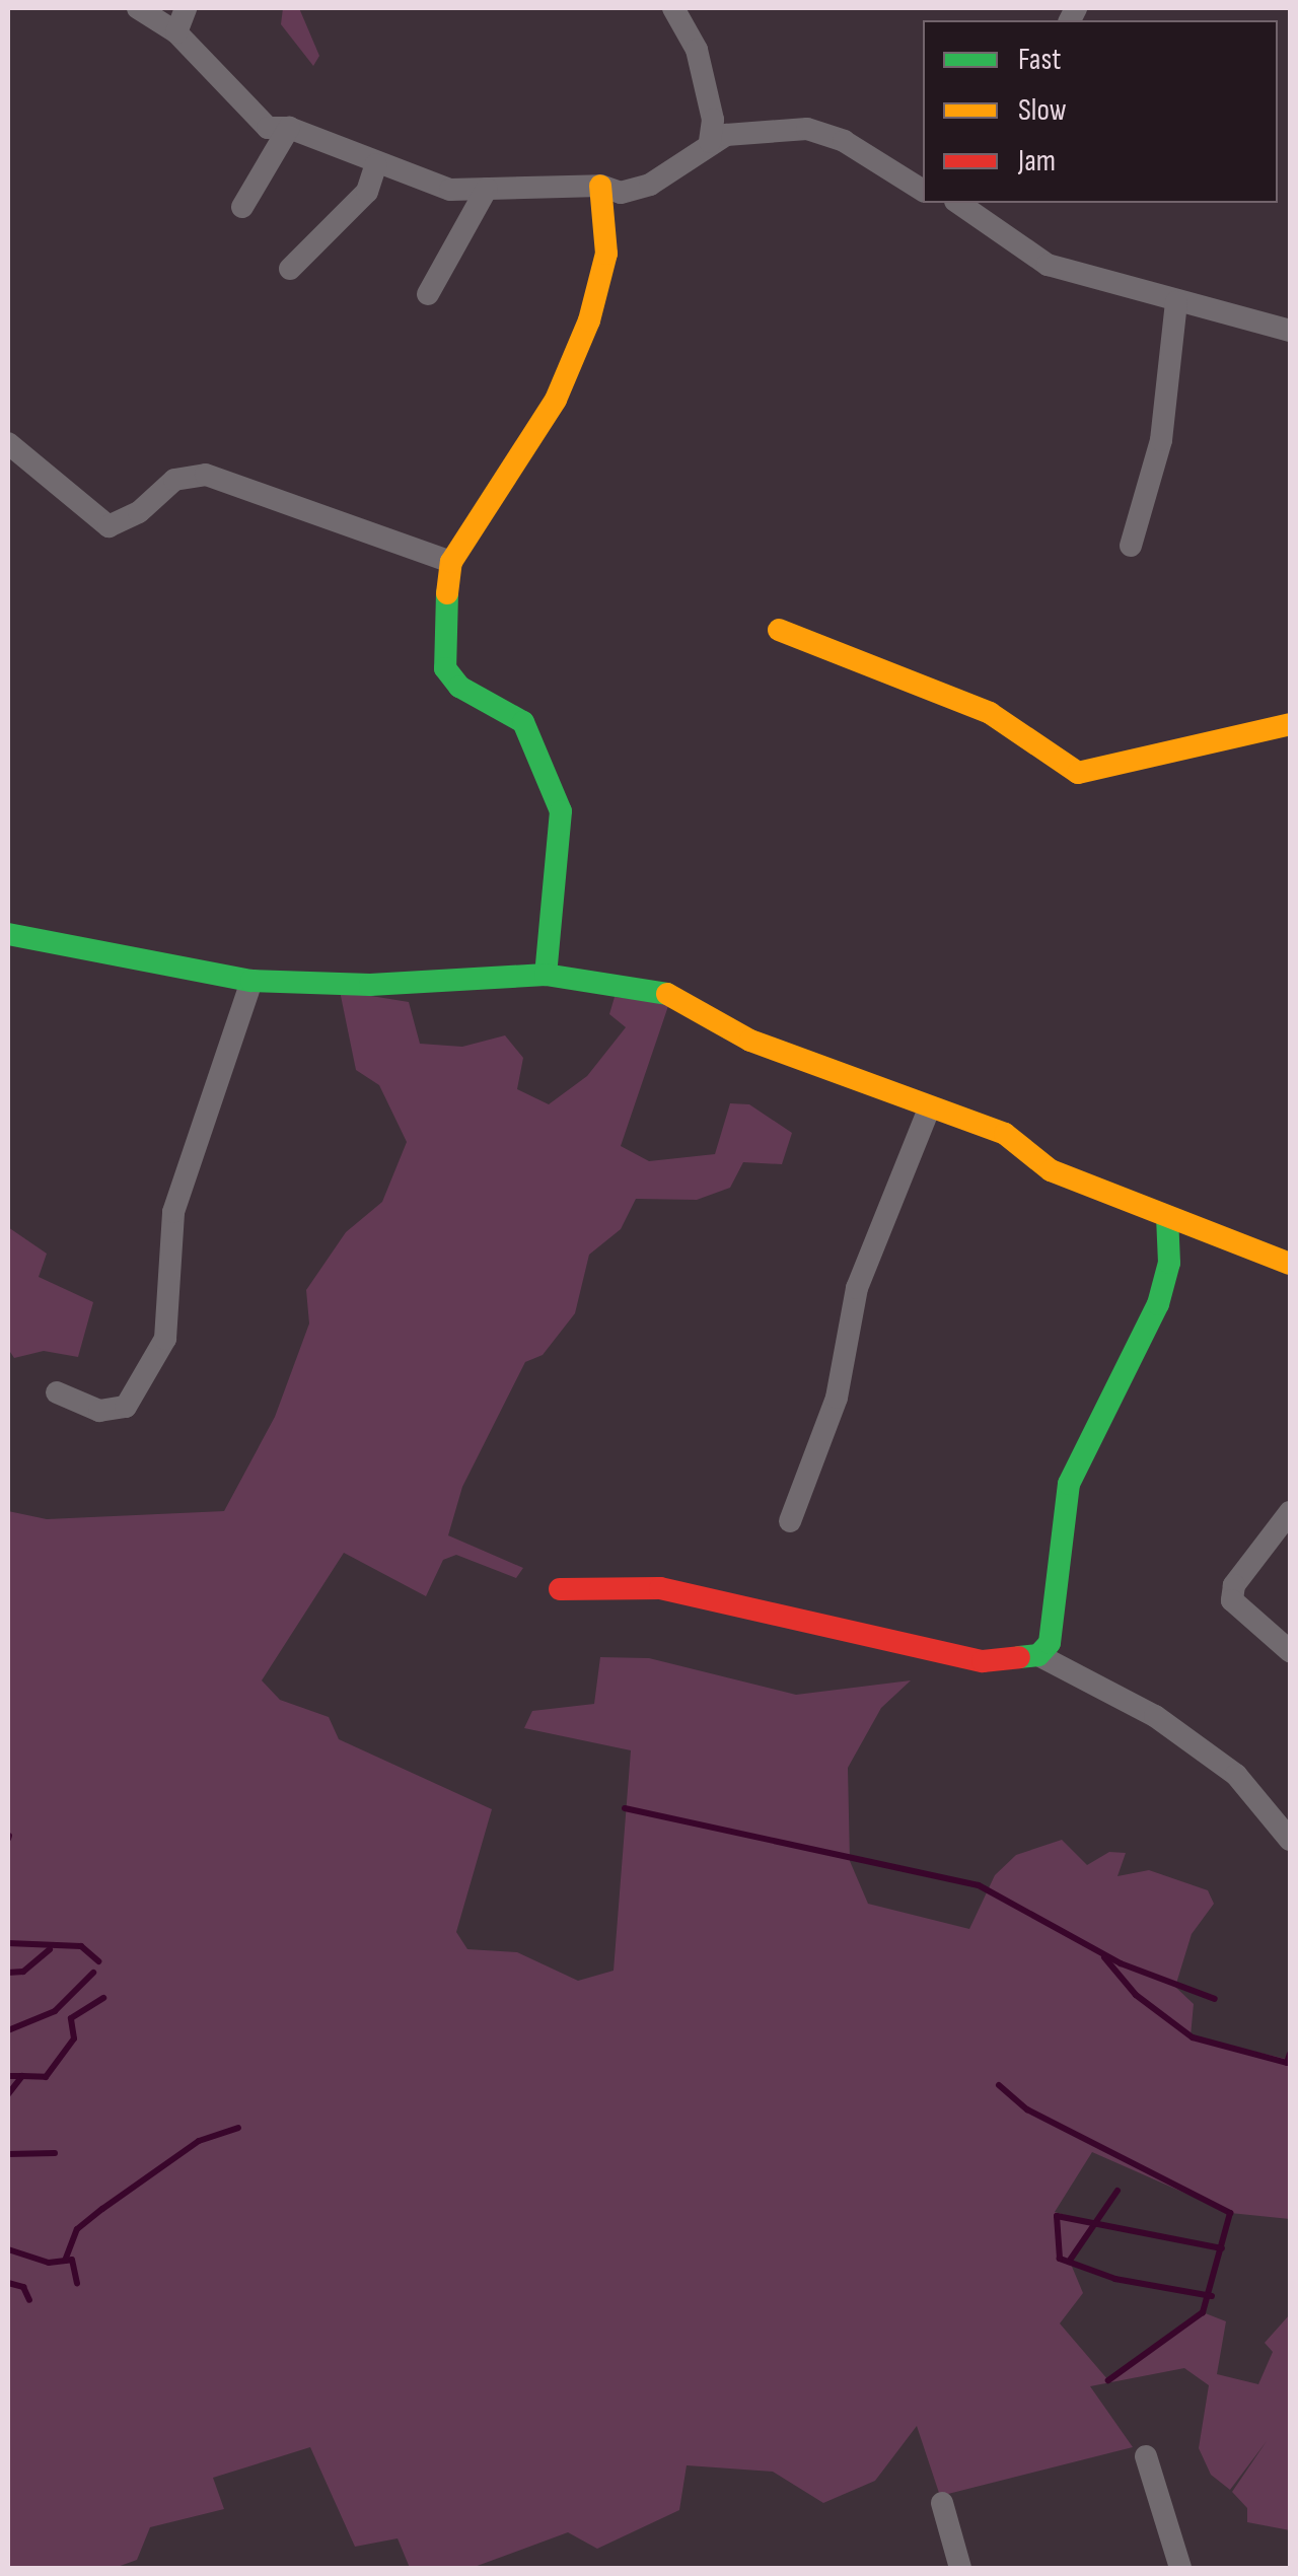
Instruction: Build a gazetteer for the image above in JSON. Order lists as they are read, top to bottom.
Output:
{
  "legend": ["Fast", "Slow", "Jam"]
}
